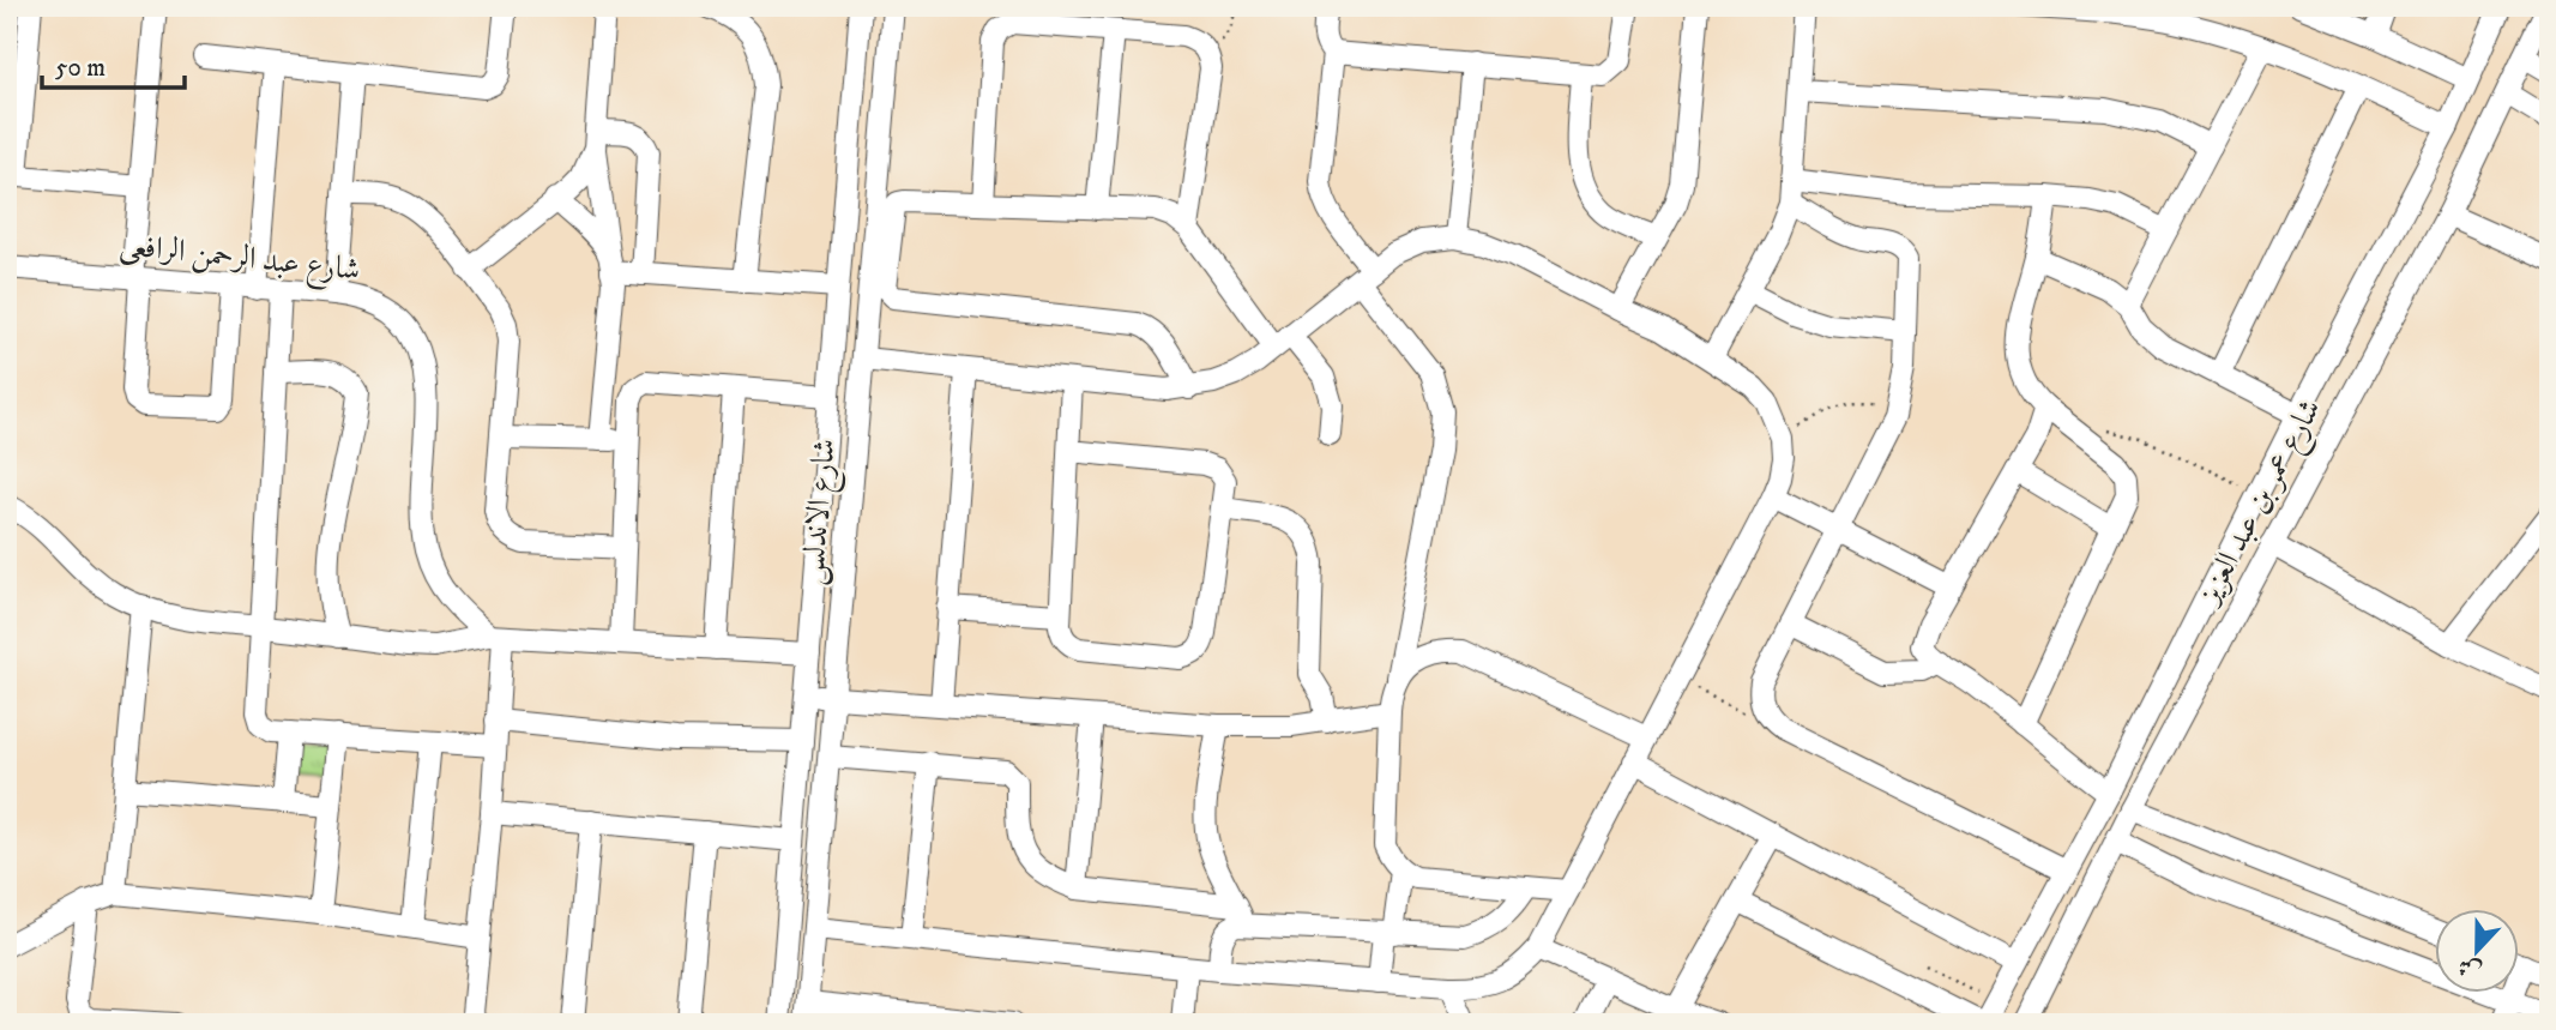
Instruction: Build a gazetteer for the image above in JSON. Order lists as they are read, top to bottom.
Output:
{
  "streets": {
    "street": ["شارع عبد الرحمن الرافعى", "شارع عمر بن عبد العزيز", "شارع الاندلس"]
  },
  "scale_bar": "50 m",
  "north": "bottom"
}
